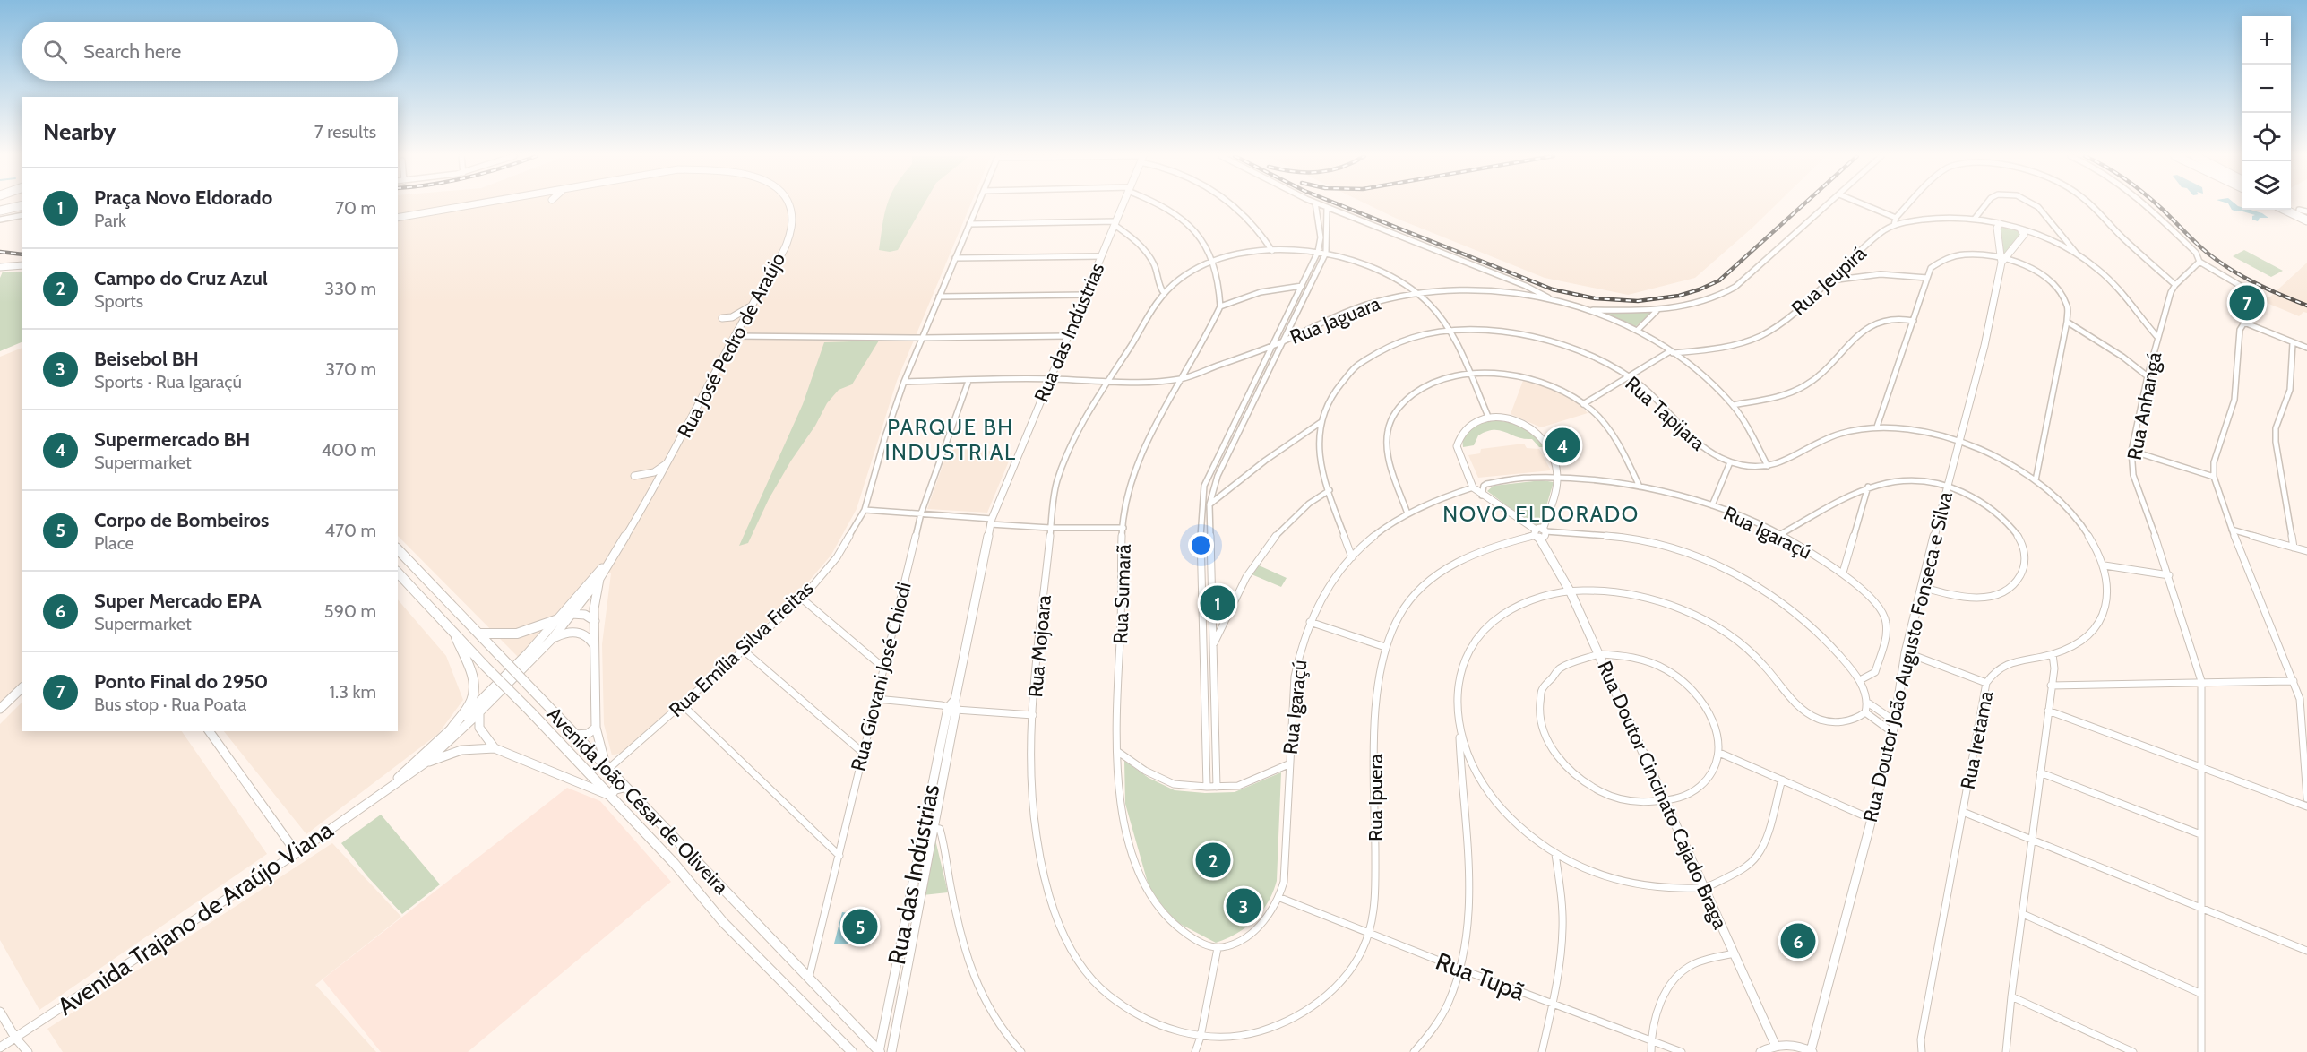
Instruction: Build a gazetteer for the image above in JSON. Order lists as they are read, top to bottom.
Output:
{
  "streets": {
    "main road": ["Avenida João César de Oliveira"],
    "street": [
      "Rua Jeupirá",
      "Rua Jaguara",
      "Rua das Indústrias",
      "Rua José Pedro de Araújo",
      "Rua Anhangá",
      "Rua Tapijara",
      "Rua Igaraçú",
      "Rua Sumarã",
      "Rua Mojoara",
      "Rua Emília Silva Freitas",
      "Rua Doutor João Augusto Fonseca e Silva",
      "Rua Giovani José Chiodi",
      "Rua Iretama",
      "Rua Doutor Cincinato Cajado Braga",
      "Rua Ipuera",
      "Avenida Trajano de Araújo Viana",
      "Rua Tupã"
    ]
  },
  "crossings": [
    ["Rua Jeupirá", "Rua Jaguara"],
    ["Rua Jeupirá", "Rua Tapijara"],
    ["Rua Jaguara", "Rua das Indústrias"],
    ["Rua Jaguara", "Rua Tapijara"],
    ["Rua Jaguara", "Rua Sumarã"],
    ["Rua Jaguara", "Rua Mojoara"],
    ["Rua Jaguara", "Rua Emília Silva Freitas"],
    ["Rua Jaguara", "Rua Giovani José Chiodi"],
    ["Rua das Indústrias", "Avenida João César de Oliveira"],
    ["Rua José Pedro de Araújo", "Rua Emília Silva Freitas"],
    ["Rua José Pedro de Araújo", "Avenida João César de Oliveira"],
    ["Rua José Pedro de Araújo", "Avenida Trajano de Araújo Viana"],
    ["Rua Tapijara", "Rua Igaraçú"],
    ["Rua Tapijara", "Rua Doutor João Augusto Fonseca e Silva"],
    ["Rua Tapijara", "Rua Iretama"],
    ["Rua Igaraçú", "Rua Ipuera"],
    ["Rua Igaraçú", "Rua Tupã"],
    ["Rua Mojoara", "Rua Ipuera"],
    ["Rua Emília Silva Freitas", "Avenida João César de Oliveira"],
    ["Rua Doutor João Augusto Fonseca e Silva", "Rua Iretama"],
    ["Rua Giovani José Chiodi", "Avenida João César de Oliveira"],
    ["Rua Doutor Cincinato Cajado Braga", "Rua Ipuera"],
    ["Rua Ipuera", "Rua Tupã"],
    ["Avenida João César de Oliveira", "Avenida Trajano de Araújo Viana"]
  ],
  "districts": ["PARQUE BH INDUSTRIAL", "NOVO ELDORADO"],
  "page": {
    "map_buttons": ["+", "−"],
    "search": "Search here",
    "heading": ["Nearby", "7 results"],
    "list": [
      {
        "mark": "1",
        "name": "Praça Novo Eldorado",
        "note": "Park",
        "value": "70 m"
      },
      {
        "mark": "2",
        "name": "Campo do Cruz Azul",
        "note": "Sports",
        "value": "330 m"
      },
      {
        "mark": "3",
        "name": "Beisebol BH",
        "note": "Sports · Rua Igaraçú",
        "value": "370 m"
      },
      {
        "mark": "4",
        "name": "Supermercado BH",
        "note": "Supermarket",
        "value": "400 m"
      },
      {
        "mark": "5",
        "name": "Corpo de Bombeiros",
        "note": "Place",
        "value": "470 m"
      },
      {
        "mark": "6",
        "name": "Super Mercado EPA",
        "note": "Supermarket",
        "value": "590 m"
      },
      {
        "mark": "7",
        "name": "Ponto Final do 2950",
        "note": "Bus stop · Rua Poata",
        "value": "1.3 km"
      }
    ],
    "pins": [
      "7",
      "4",
      "1",
      "2",
      "3",
      "5",
      "6"
    ]
  }
}
